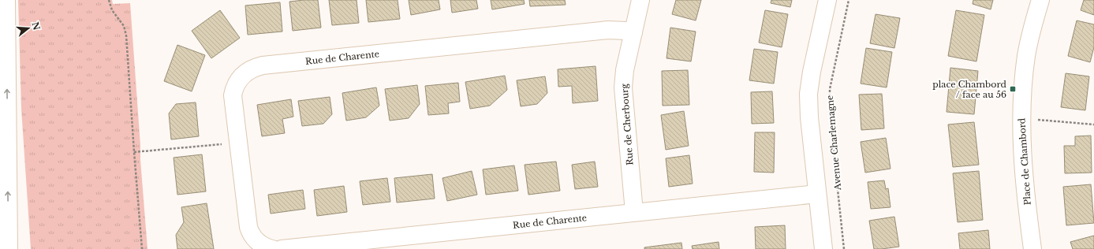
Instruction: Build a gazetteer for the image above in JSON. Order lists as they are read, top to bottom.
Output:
{
  "streets": {
    "main road": ["Rue de Charente", "Rue de Cherbourg", "Place de Chambord"],
    "path": ["Avenue Charlemagne"]
  },
  "crossings": [
    ["Rue de Charente", "Rue de Cherbourg"]
  ],
  "places": {
    "transit": ["place Chambord / face au 56"]
  },
  "north": "right"
}
